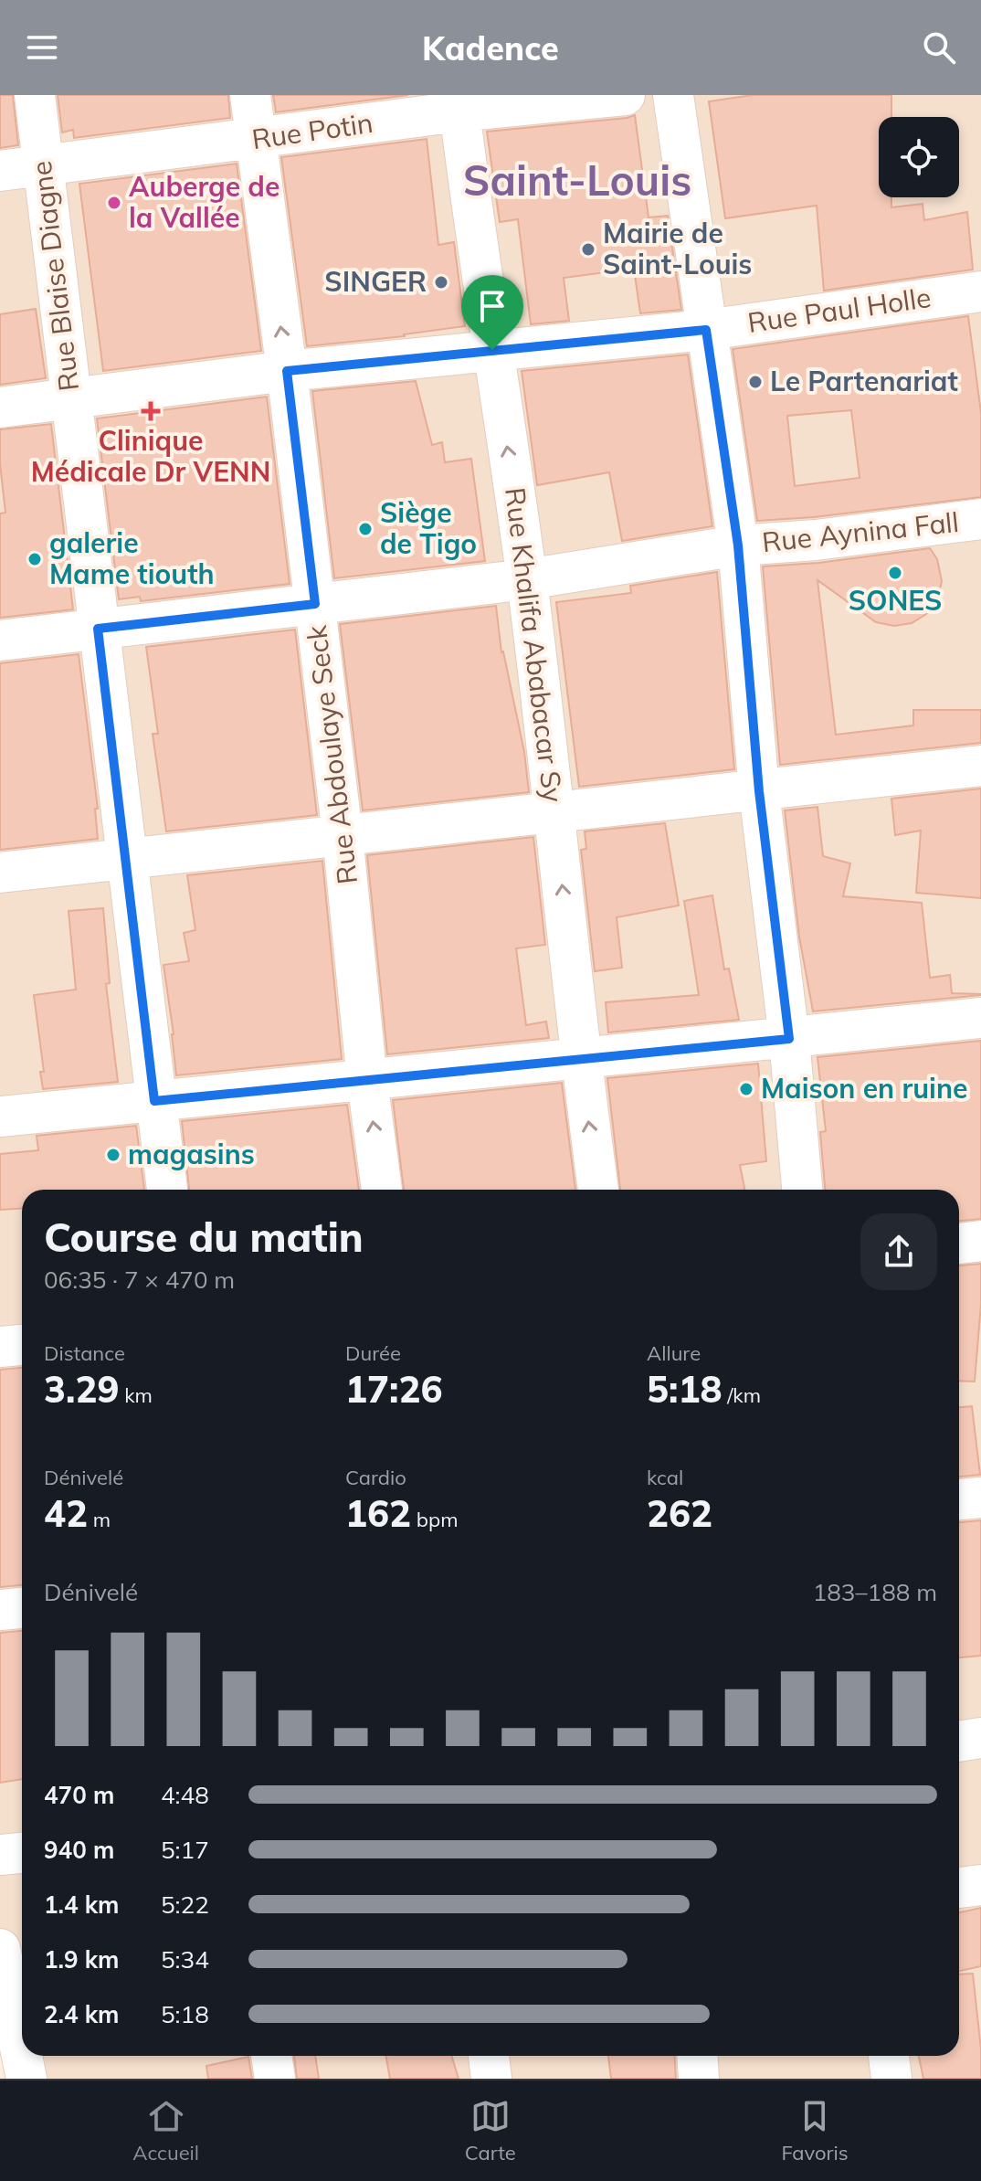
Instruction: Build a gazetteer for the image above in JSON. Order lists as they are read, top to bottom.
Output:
{
  "streets": {
    "street": [
      "Rue Potin",
      "Rue Blaise Diagne",
      "Rue Paul Holle",
      "Rue Aynina Fall",
      "Rue Khalifa Ababacar Sy",
      "Rue Abdoulaye Seck"
    ]
  },
  "crossings": [
    ["Rue Potin", "Rue Blaise Diagne"],
    ["Rue Potin", "Rue Khalifa Ababacar Sy"],
    ["Rue Potin", "Rue Abdoulaye Seck"],
    ["Rue Blaise Diagne", "Rue Paul Holle"],
    ["Rue Blaise Diagne", "Rue Aynina Fall"],
    ["Rue Paul Holle", "Rue Khalifa Ababacar Sy"],
    ["Rue Paul Holle", "Rue Abdoulaye Seck"],
    ["Rue Aynina Fall", "Rue Khalifa Ababacar Sy"],
    ["Rue Aynina Fall", "Rue Abdoulaye Seck"]
  ],
  "districts": ["Saint-Louis"],
  "places": {
    "other": [
      "Auberge de la Vallée",
      "Mairie de Saint-Louis",
      "SINGER",
      "Le Partenariat",
      "Siège de Tigo",
      "galerie Mame tiouth",
      "SONES",
      "Maison en ruine",
      "magasins"
    ],
    "health": ["Clinique Médicale Dr VENN"]
  },
  "page": {
    "header": "Kadence",
    "heading": ["Course du matin", "06:35 · 7 × 470 m"],
    "stats": [
      ["Distance", "3.29 km"],
      ["Durée", "17:26"],
      ["Allure", "5:18 /km"],
      ["Dénivelé", "42 m"],
      ["Cardio", "162 bpm"],
      ["kcal", "262"]
    ],
    "chart": ["Dénivelé", "183–188 m"],
    "list": [
      {
        "name": "470 m",
        "note": "4:48"
      },
      {
        "name": "940 m",
        "note": "5:17"
      },
      {
        "name": "1.4 km",
        "note": "5:22"
      },
      {
        "name": "1.9 km",
        "note": "5:34"
      },
      {
        "name": "2.4 km",
        "note": "5:18"
      }
    ],
    "tabs": ["Accueil", "Carte", "Favoris"]
  }
}
